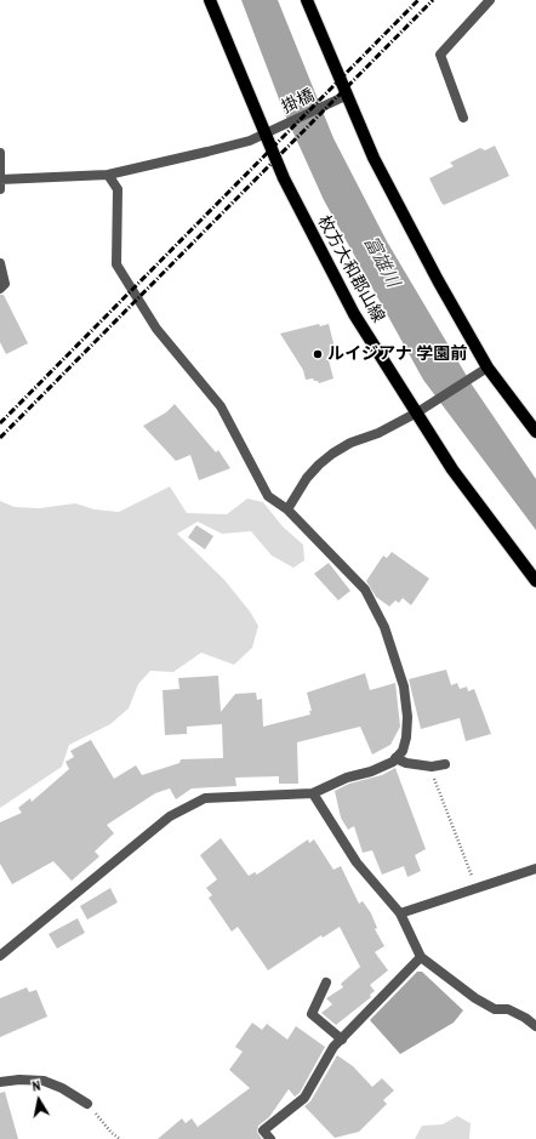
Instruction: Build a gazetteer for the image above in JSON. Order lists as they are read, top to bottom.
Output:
{
  "streets": {
    "main road": ["枚方大和郡山線"],
    "street": ["掛橋"]
  },
  "crossings": [
    ["掛橋", "枚方大和郡山線"]
  ],
  "water": ["富雄川"],
  "places": ["ルイジアナ 学園前"],
  "north": "top"
}
